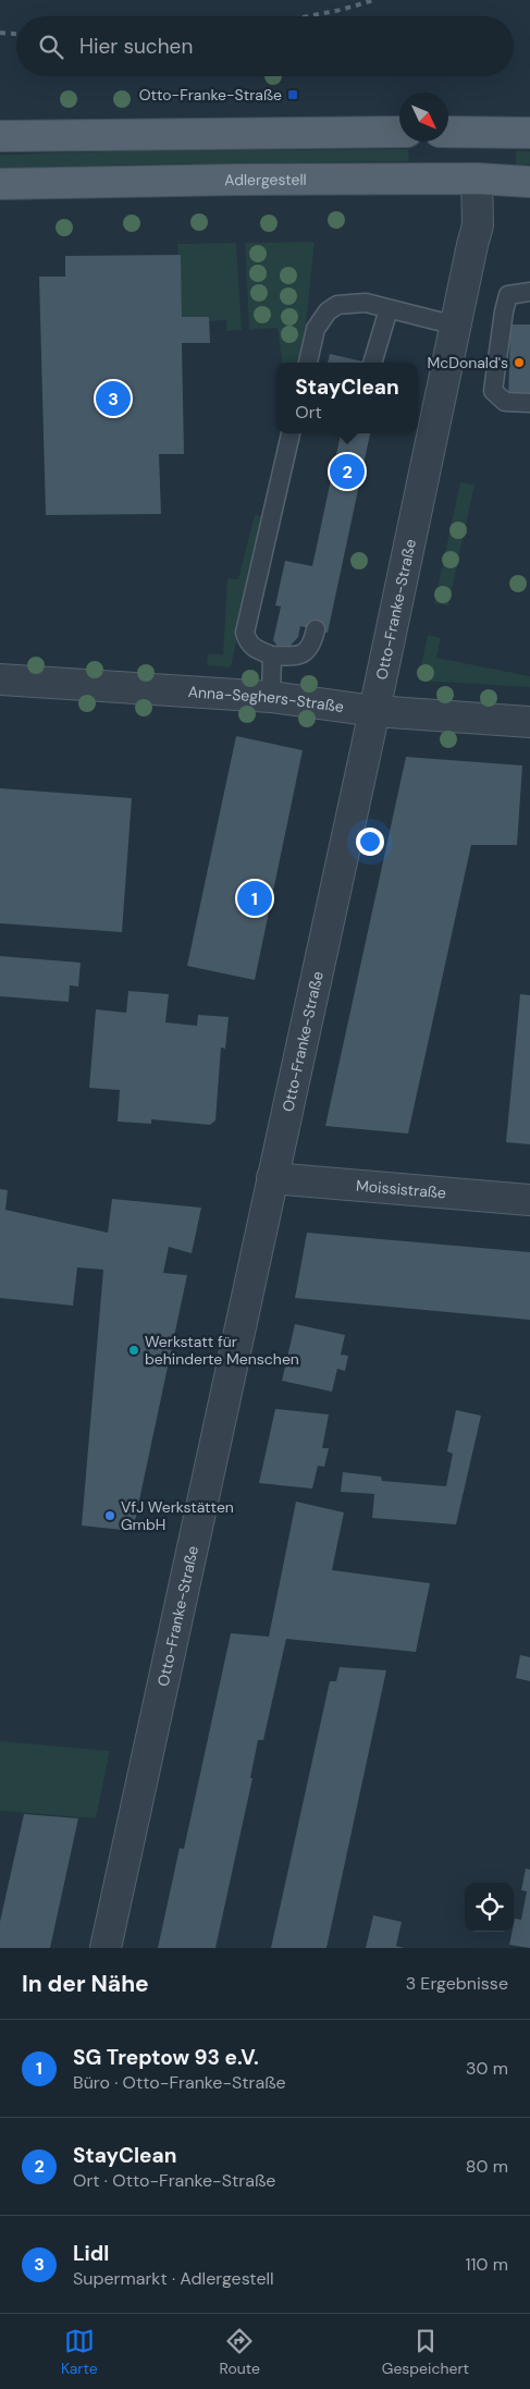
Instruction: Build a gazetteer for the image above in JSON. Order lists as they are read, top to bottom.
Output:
{
  "streets": {
    "main road": ["Adlergestell", "Otto-Franke-Straße"],
    "street": ["Anna-Seghers-Straße", "Moissistraße"]
  },
  "crossings": [
    ["Adlergestell", "Otto-Franke-Straße"],
    ["Otto-Franke-Straße", "Anna-Seghers-Straße"],
    ["Otto-Franke-Straße", "Moissistraße"]
  ],
  "places": {
    "transit": ["Otto-Franke-Straße"],
    "other": ["McDonald's", "Werkstatt für behinderte Menschen", "VfJ Werkstätten GmbH"]
  },
  "north": "bottom right",
  "page": {
    "search": "Hier suchen",
    "popup": ["StayClean", "Ort"],
    "pins": ["3", "2", "1"],
    "heading": ["In der Nähe", "3 Ergebnisse"],
    "list": [
      {
        "mark": "1",
        "name": "SG Treptow 93 e.V.",
        "note": "Büro · Otto-Franke-Straße",
        "value": "30 m"
      },
      {
        "mark": "2",
        "name": "StayClean",
        "note": "Ort · Otto-Franke-Straße",
        "value": "80 m"
      },
      {
        "mark": "3",
        "name": "Lidl",
        "note": "Supermarkt · Adlergestell",
        "value": "110 m"
      }
    ],
    "nav": ["Karte", "Route", "Gespeichert"]
  }
}
